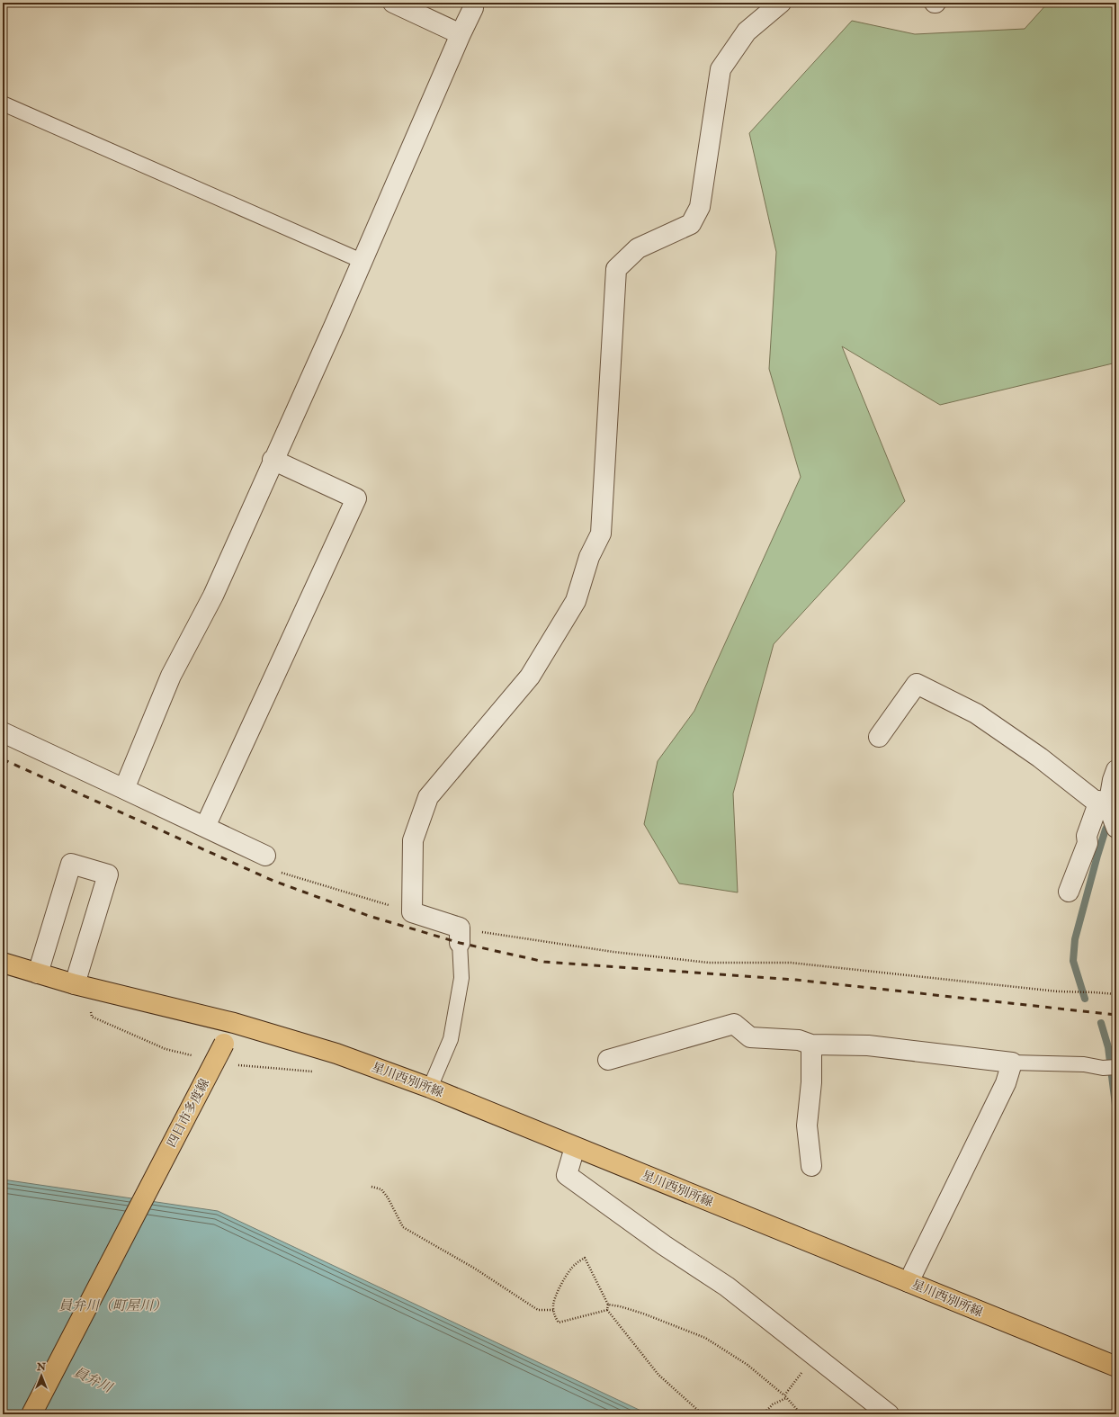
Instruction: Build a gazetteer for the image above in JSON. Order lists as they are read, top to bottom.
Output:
{
  "streets": {
    "main road": ["星川西別所線", "四日市多度線"]
  },
  "crossings": [
    ["星川西別所線", "四日市多度線"]
  ],
  "water": ["員弁川（町屋川）", "員弁川"],
  "north": "top"
}
